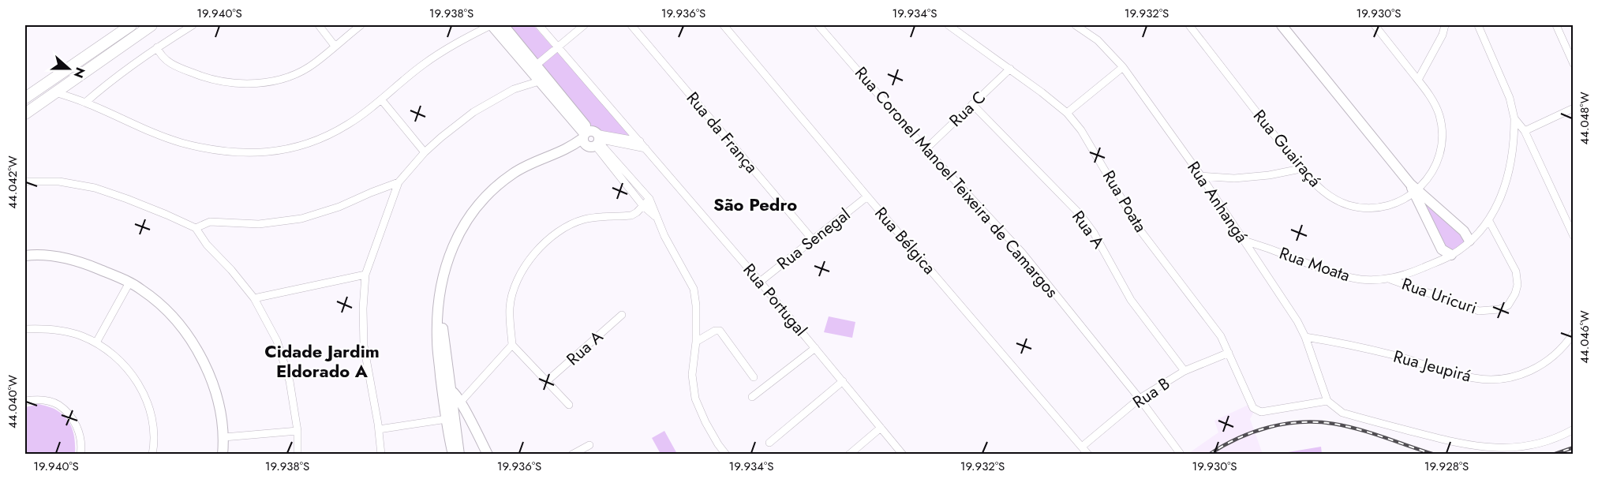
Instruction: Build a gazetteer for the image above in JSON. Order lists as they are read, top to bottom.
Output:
{
  "streets": {
    "street": [
      "Rua C",
      "Rua da França",
      "Rua Guairaçá",
      "Rua Coronel Manoel Teixeira de Camargos",
      "Rua Poata",
      "Rua Anhangá",
      "Rua A",
      "Rua Senegal",
      "Rua Bélgica",
      "Rua Moata",
      "Rua Uricuri",
      "Rua Portugal",
      "Rua Jeupirá",
      "Rua B"
    ]
  },
  "crossings": [
    ["Rua C", "Rua Coronel Manoel Teixeira de Camargos"],
    ["Rua C", "Rua Poata"],
    ["Rua C", "Rua A"],
    ["Rua da França", "Rua Senegal"],
    ["Rua Coronel Manoel Teixeira de Camargos", "Rua B"],
    ["Rua Poata", "Rua Anhangá"],
    ["Rua Poata", "Rua B"],
    ["Rua Anhangá", "Rua Moata"],
    ["Rua Anhangá", "Rua Jeupirá"],
    ["Rua A", "Rua B"],
    ["Rua Senegal", "Rua Bélgica"],
    ["Rua Senegal", "Rua Portugal"],
    ["Rua Bélgica", "Rua B"],
    ["Rua Moata", "Rua Uricuri"]
  ],
  "districts": ["São Pedro", "Cidade Jardim Eldorado A"],
  "north": "right",
  "coordinates": [
    "19.940°S",
    "19.938°S",
    "19.936°S",
    "19.934°S",
    "19.932°S",
    "19.930°S",
    "44.048°W",
    "44.042°W",
    "44.046°W",
    "44.040°W",
    "19.928°S"
  ]
}
